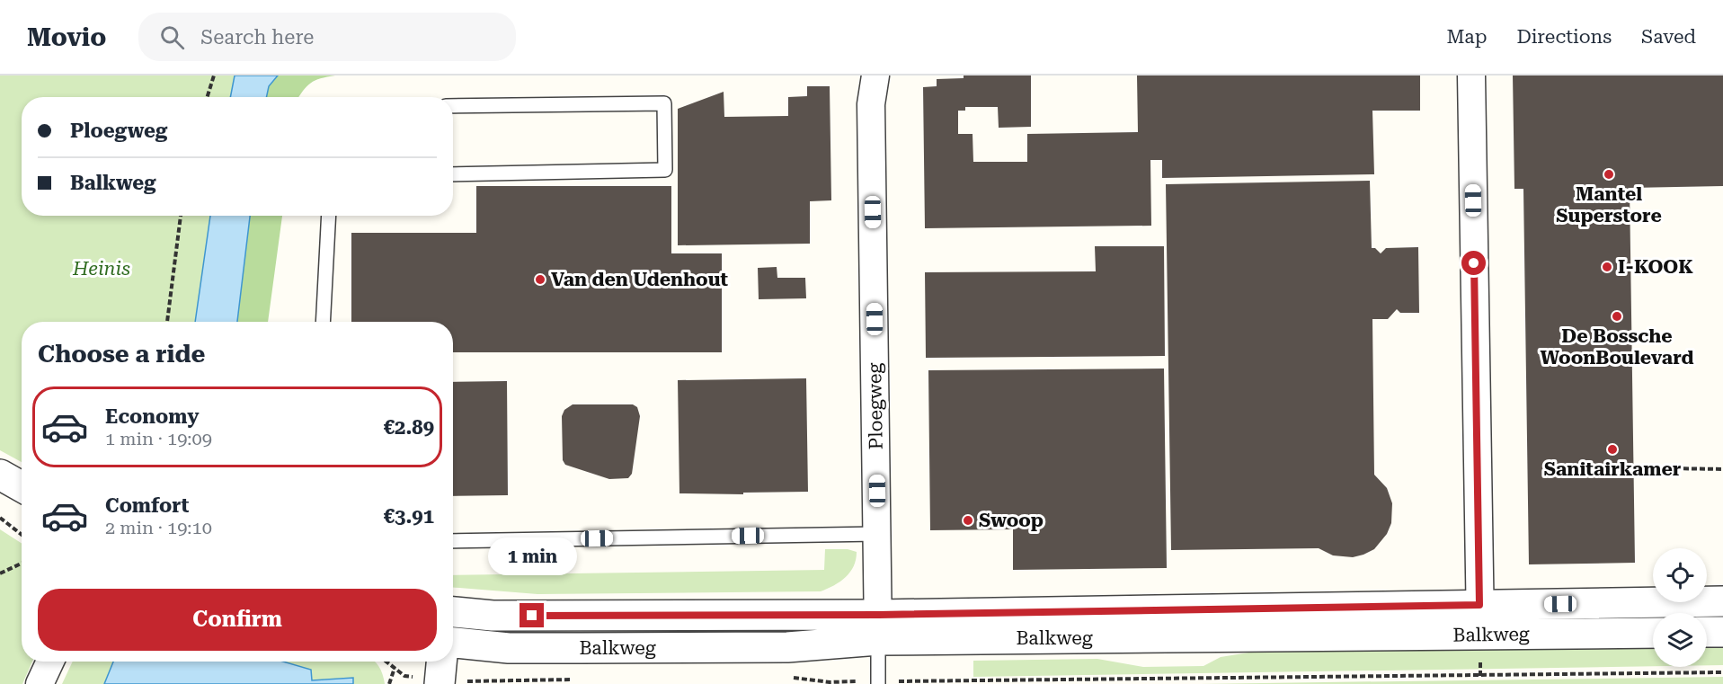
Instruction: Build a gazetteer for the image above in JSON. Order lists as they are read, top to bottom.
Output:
{
  "streets": {
    "street": ["Ploegweg", "Balkweg"]
  },
  "crossings": [
    ["Ploegweg", "Balkweg"]
  ],
  "parks": ["Heinis"],
  "places": [
    "Mantel Superstore",
    "I-KOOK",
    "Van den Udenhout",
    "De Bossche WoonBoulevard",
    "Sanitairkamer",
    "Swoop"
  ],
  "page": {
    "header": "Movio",
    "search": "Search here",
    "nav": ["Map", "Directions", "Saved"],
    "banner": ["Ploegweg", "Balkweg"],
    "heading": "Choose a ride",
    "list": [
      {
        "name": "Economy",
        "note": "1 min · 19:09",
        "value": "€2.89"
      },
      {
        "name": "Comfort",
        "note": "2 min · 19:10",
        "value": "€3.91"
      }
    ],
    "bubble": "1 min",
    "buttons": "Confirm"
  }
}
